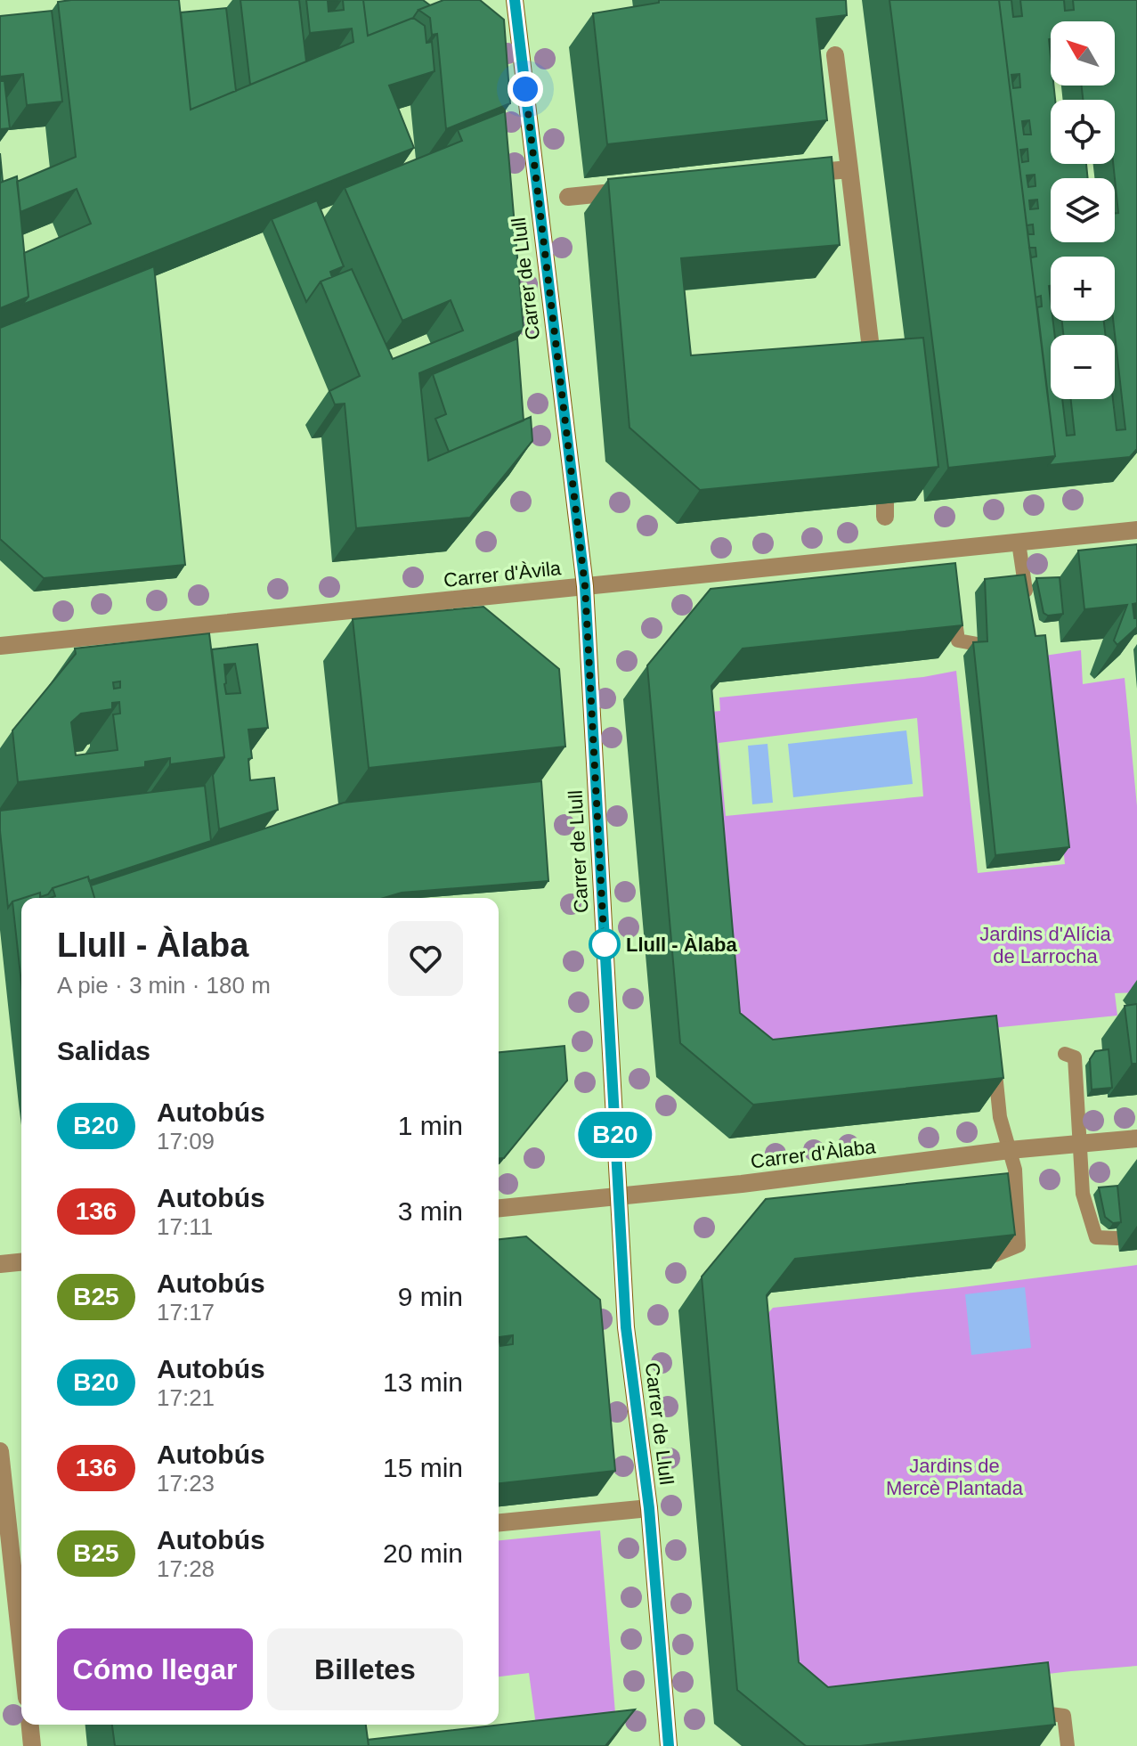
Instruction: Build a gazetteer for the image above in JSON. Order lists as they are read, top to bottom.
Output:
{
  "streets": {
    "street": ["Carrer de Llull", "Carrer d'Àvila", "Carrer d'Àlaba"]
  },
  "crossings": [
    ["Carrer de Llull", "Carrer d'Àvila"],
    ["Carrer de Llull", "Carrer d'Àlaba"]
  ],
  "parks": ["Jardins d'Alícia de Larrocha", "Jardins de Mercè Plantada"],
  "places": ["Llull - Àlaba"],
  "lines": ["bus line B20"],
  "north": "top left",
  "page": {
    "on_map": "B20",
    "map_buttons": ["+", "−"],
    "heading": [
      ["Llull - Àlaba", "A pie · 3 min · 180 m"],
      "Salidas"
    ],
    "list": [
      {
        "mark": "B20",
        "name": "Autobús",
        "note": "17:09",
        "value": "1 min"
      },
      {
        "mark": "136",
        "name": "Autobús",
        "note": "17:11",
        "value": "3 min"
      },
      {
        "mark": "B25",
        "name": "Autobús",
        "note": "17:17",
        "value": "9 min"
      },
      {
        "mark": "B20",
        "name": "Autobús",
        "note": "17:21",
        "value": "13 min"
      },
      {
        "mark": "136",
        "name": "Autobús",
        "note": "17:23",
        "value": "15 min"
      },
      {
        "mark": "B25",
        "name": "Autobús",
        "note": "17:28",
        "value": "20 min"
      }
    ],
    "buttons": ["Cómo llegar", "Billetes"]
  }
}
